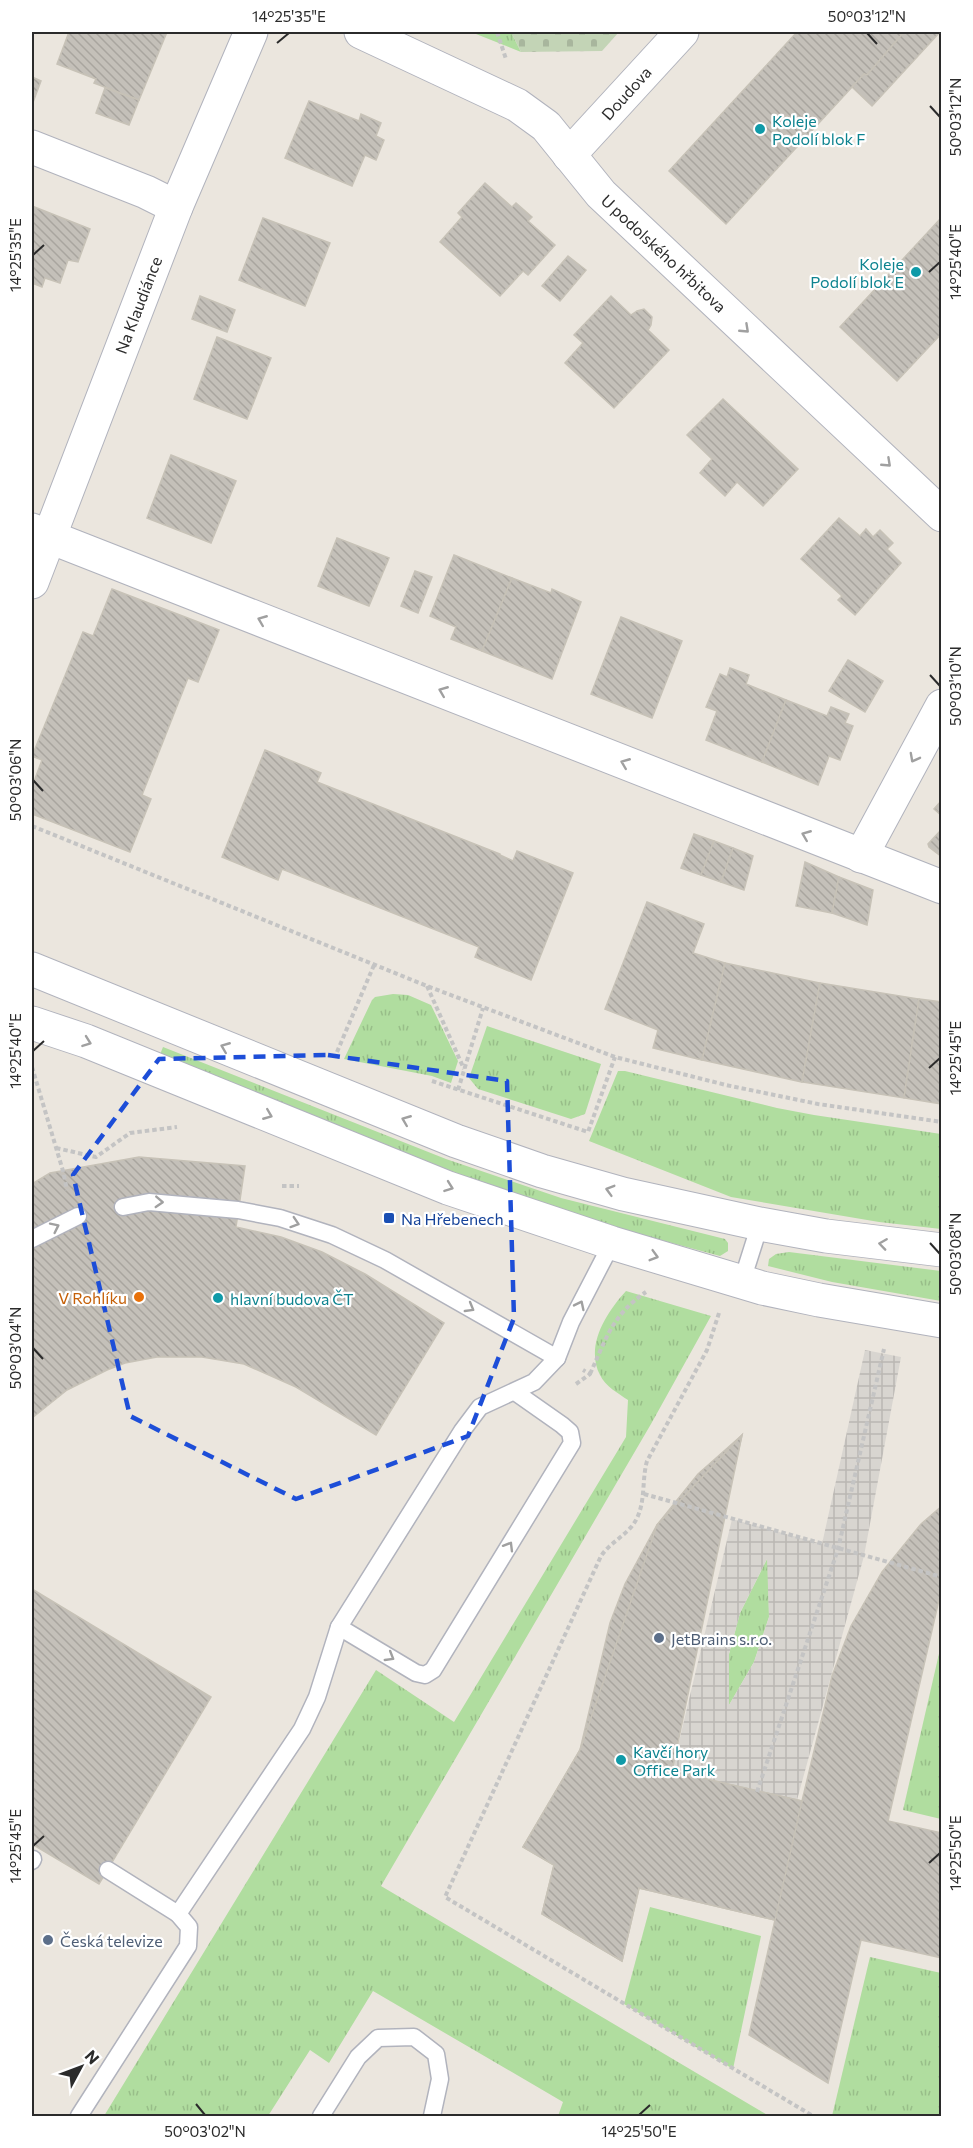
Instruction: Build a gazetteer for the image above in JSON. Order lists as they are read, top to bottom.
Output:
{
  "streets": {
    "street": ["Doudova", "U podolského hřbitova", "Na Klaudiánce"]
  },
  "crossings": [
    ["Doudova", "U podolského hřbitova"]
  ],
  "one_way": ["U podolského hřbitova"],
  "places": {
    "other": [
      "Koleje Podolí blok F",
      "Koleje Podolí blok E",
      "V Rohlíku",
      "hlavní budova ČT",
      "JetBrains s.r.o.",
      "Kavčí hory Office Park",
      "Česká televize"
    ],
    "transit": ["Na Hřebenech"]
  },
  "north": "top right",
  "coordinates": [
    "14°25'35\"E",
    "50°03'12\"N",
    "14°25'40\"E",
    "50°03'10\"N",
    "50°03'06\"N",
    "14°25'45\"E",
    "50°03'08\"N",
    "50°03'04\"N",
    "14°25'50\"E",
    "50°03'02\"N"
  ]
}
